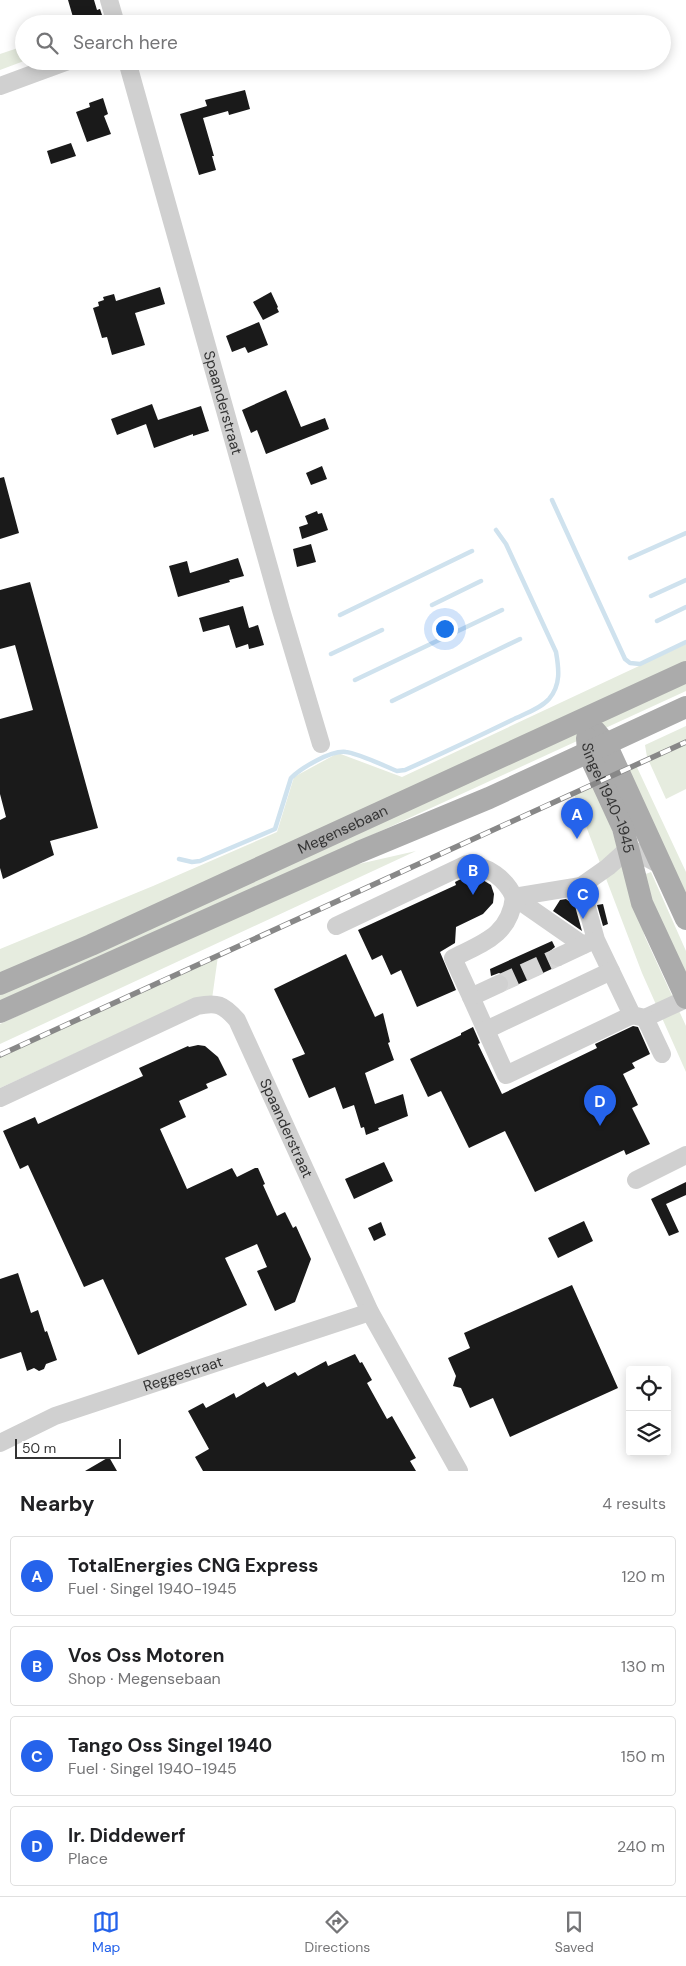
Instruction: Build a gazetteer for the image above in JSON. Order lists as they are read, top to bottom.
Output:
{
  "streets": {
    "main road": ["Singel 1940-1945", "Megensebaan"],
    "street": ["Spaanderstraat", "Reggestraat"]
  },
  "crossings": [
    ["Spaanderstraat", "Reggestraat"],
    ["Singel 1940-1945", "Megensebaan"]
  ],
  "scale_bar": "50 m",
  "page": {
    "search": "Search here",
    "pins": [
      "A",
      "B",
      "C",
      "D"
    ],
    "scale": "50 m",
    "heading": ["Nearby", "4 results"],
    "list": [
      {
        "mark": "A",
        "name": "TotalEnergies CNG Express",
        "note": "Fuel · Singel 1940-1945",
        "value": "120 m"
      },
      {
        "mark": "B",
        "name": "Vos Oss Motoren",
        "note": "Shop · Megensebaan",
        "value": "130 m"
      },
      {
        "mark": "C",
        "name": "Tango Oss Singel 1940",
        "note": "Fuel · Singel 1940-1945",
        "value": "150 m"
      },
      {
        "mark": "D",
        "name": "Ir. Diddewerf",
        "note": "Place",
        "value": "240 m"
      }
    ],
    "nav": ["Map", "Directions", "Saved"]
  }
}
